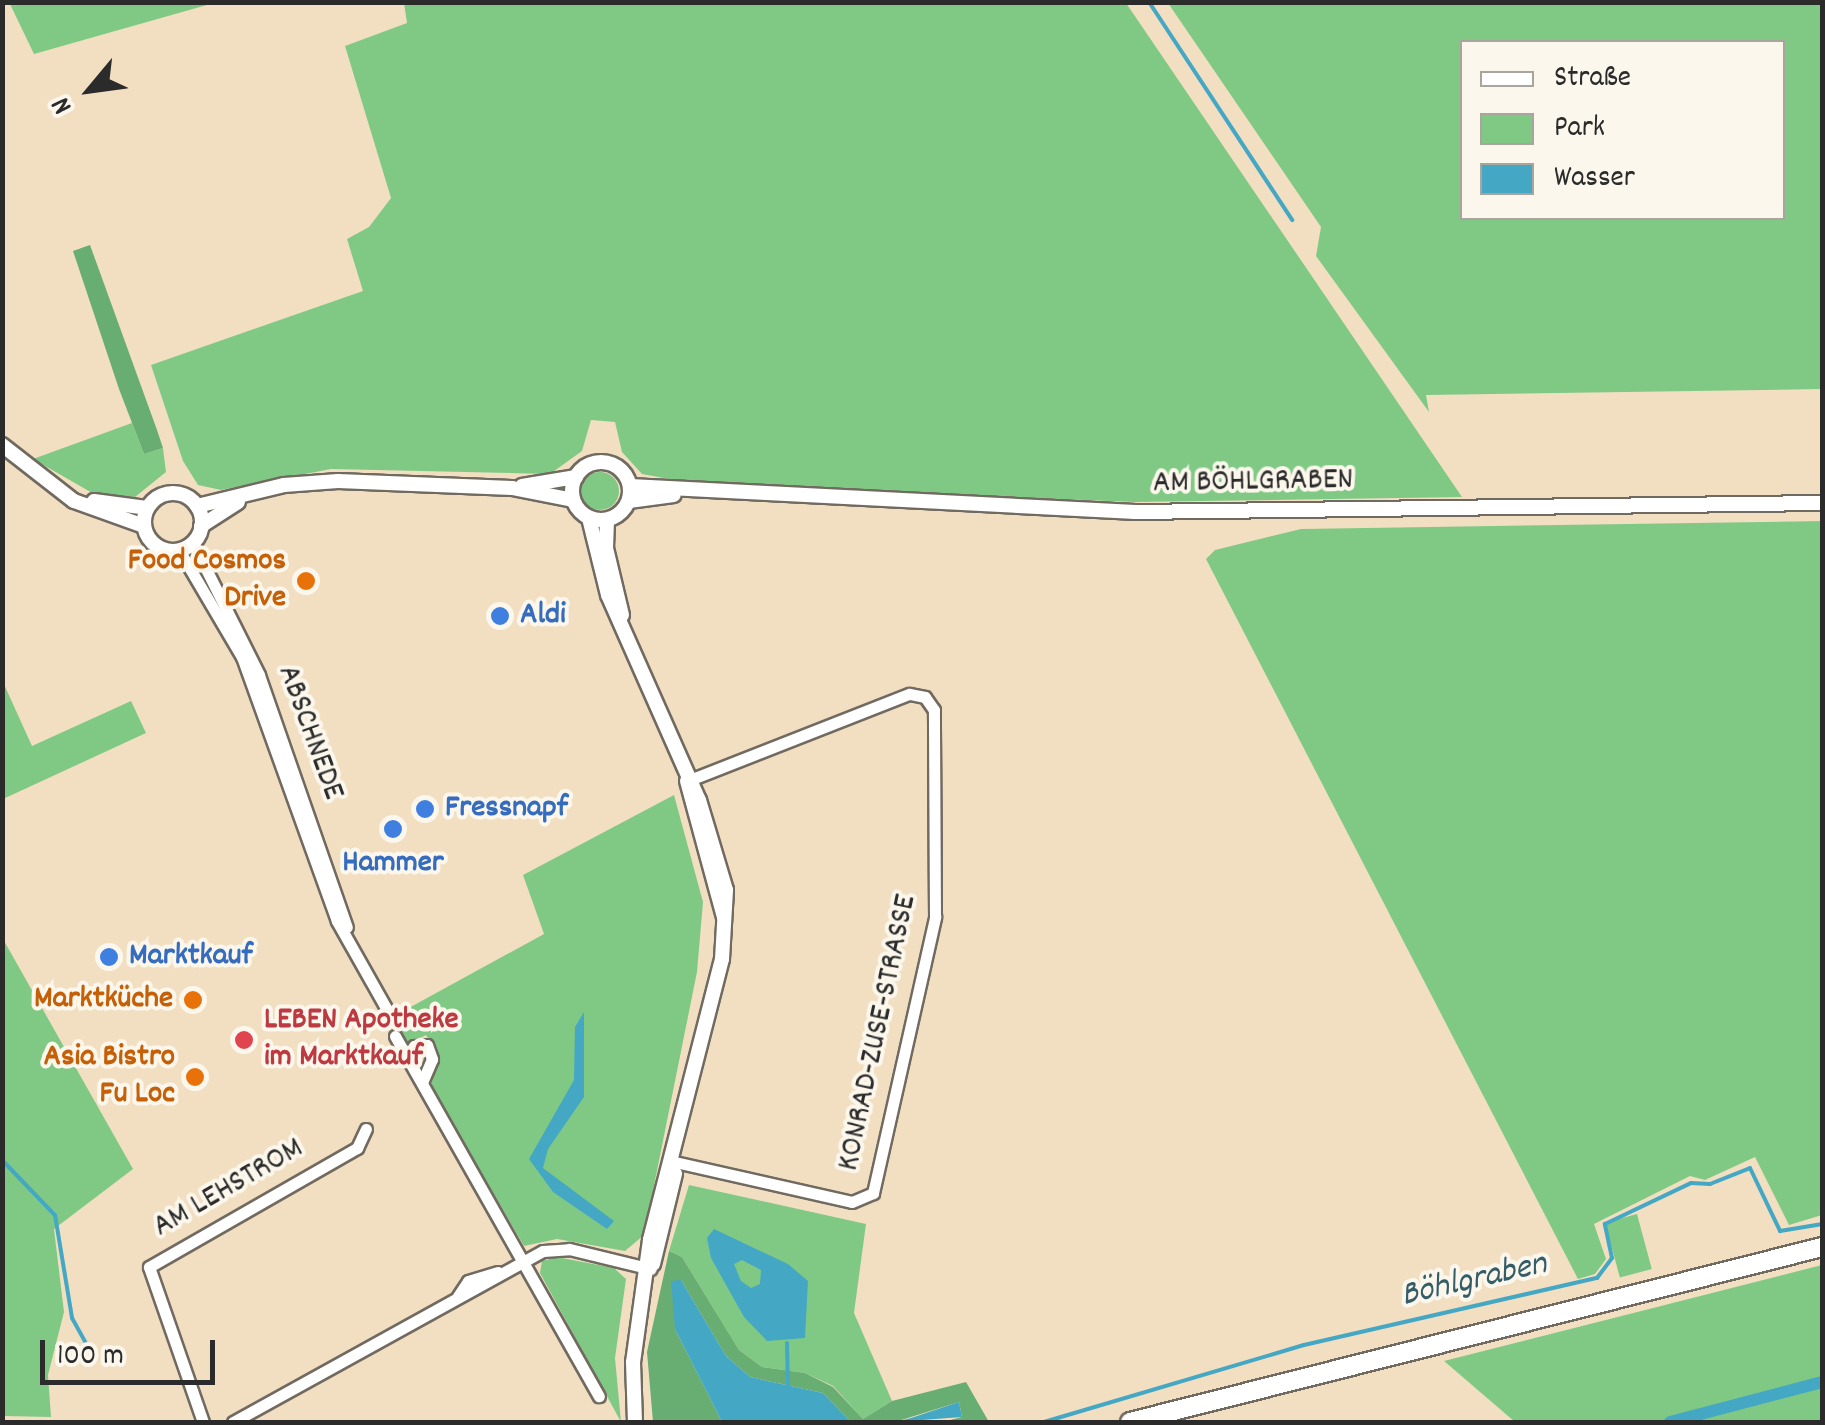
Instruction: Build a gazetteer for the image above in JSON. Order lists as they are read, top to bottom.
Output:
{
  "streets": {
    "street": [
      "AM BÖHLGRABEN",
      "ABSCHNEDE",
      "KONRAD-ZUSE-STRASSE",
      "AM LEHSTROM"
    ]
  },
  "water": ["Böhlgraben"],
  "places": [
    "Food Cosmos Drive",
    "Aldi",
    "Fressnapf",
    "Hammer",
    "Marktkauf",
    "Marktküche",
    "LEBEN Apotheke im Marktkauf",
    "Asia Bistro Fu Loc"
  ],
  "legend": ["Straße", "Park", "Wasser"],
  "scale_bar": "100 m",
  "north": "bottom left"
}
